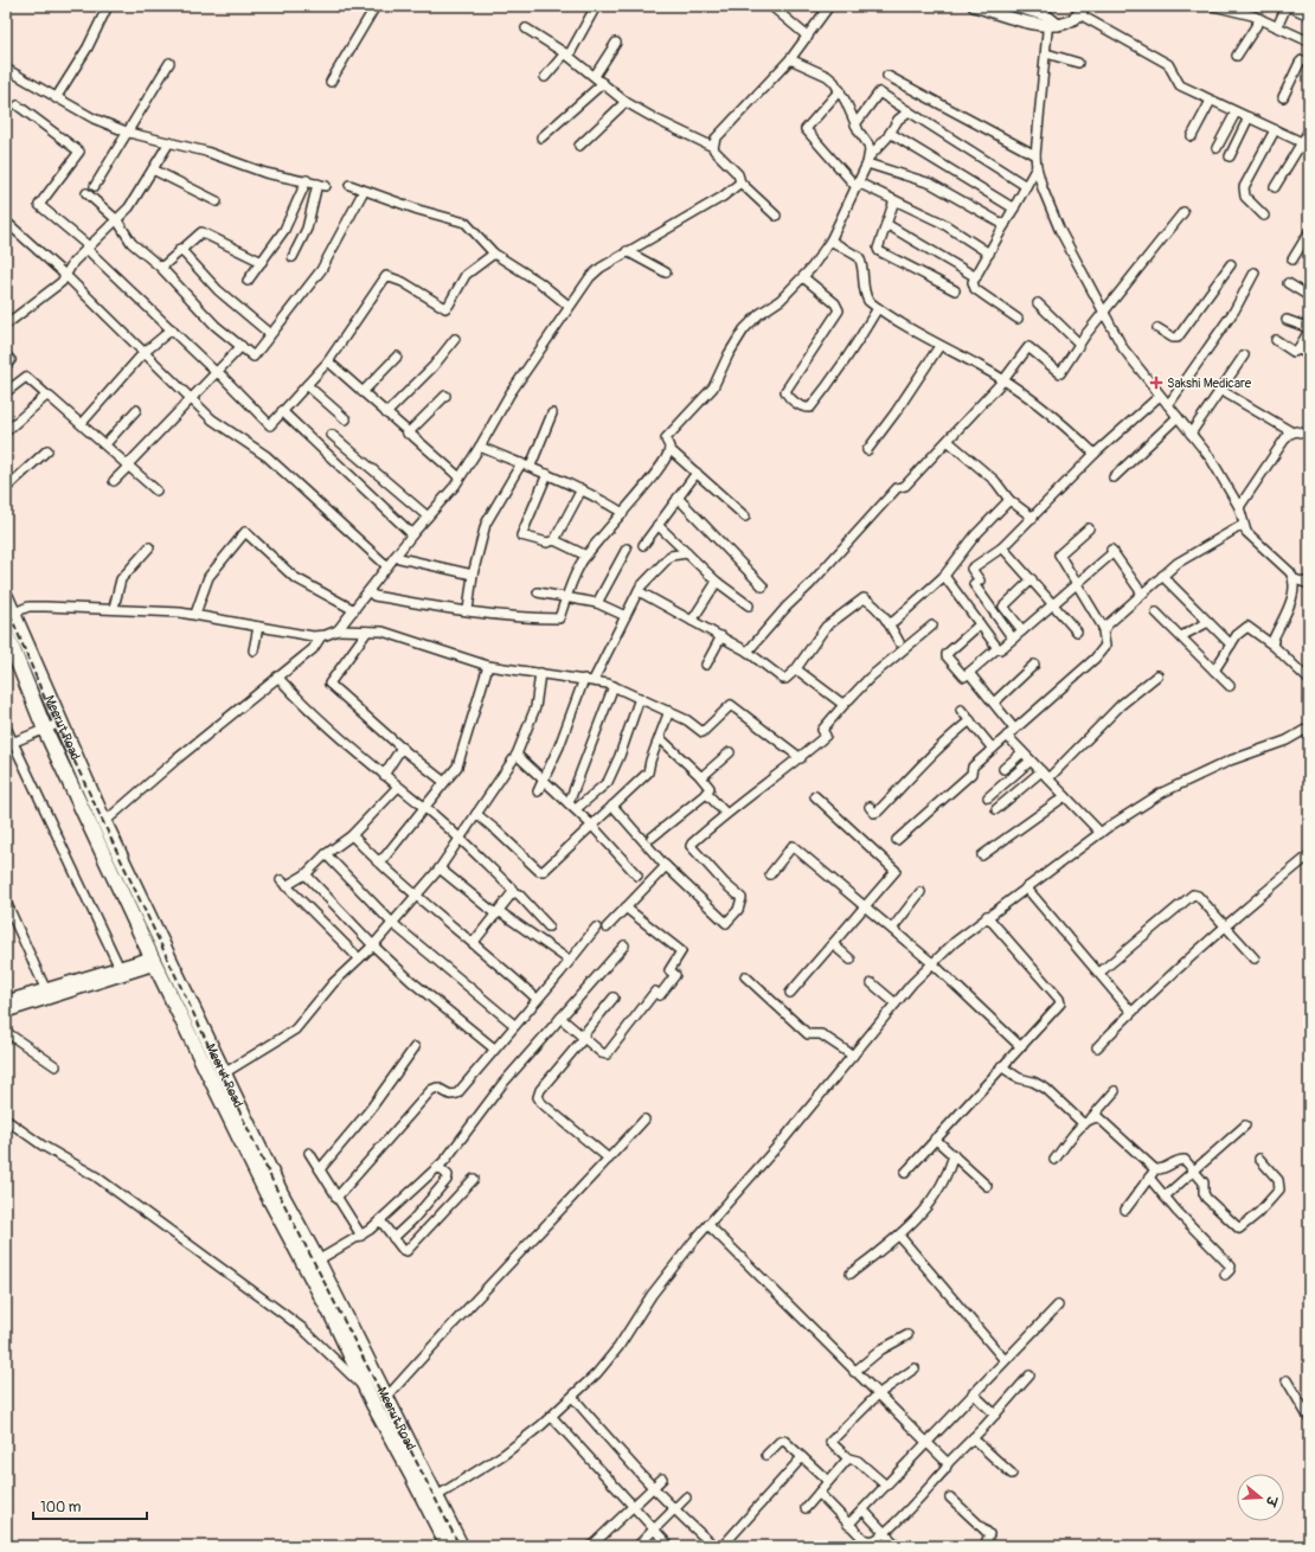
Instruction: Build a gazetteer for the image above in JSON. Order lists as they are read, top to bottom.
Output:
{
  "streets": {
    "main road": ["Meerut Road"]
  },
  "places": {
    "health": ["Sakshi Medicare"]
  },
  "scale_bar": "100 m",
  "north": "right"
}
